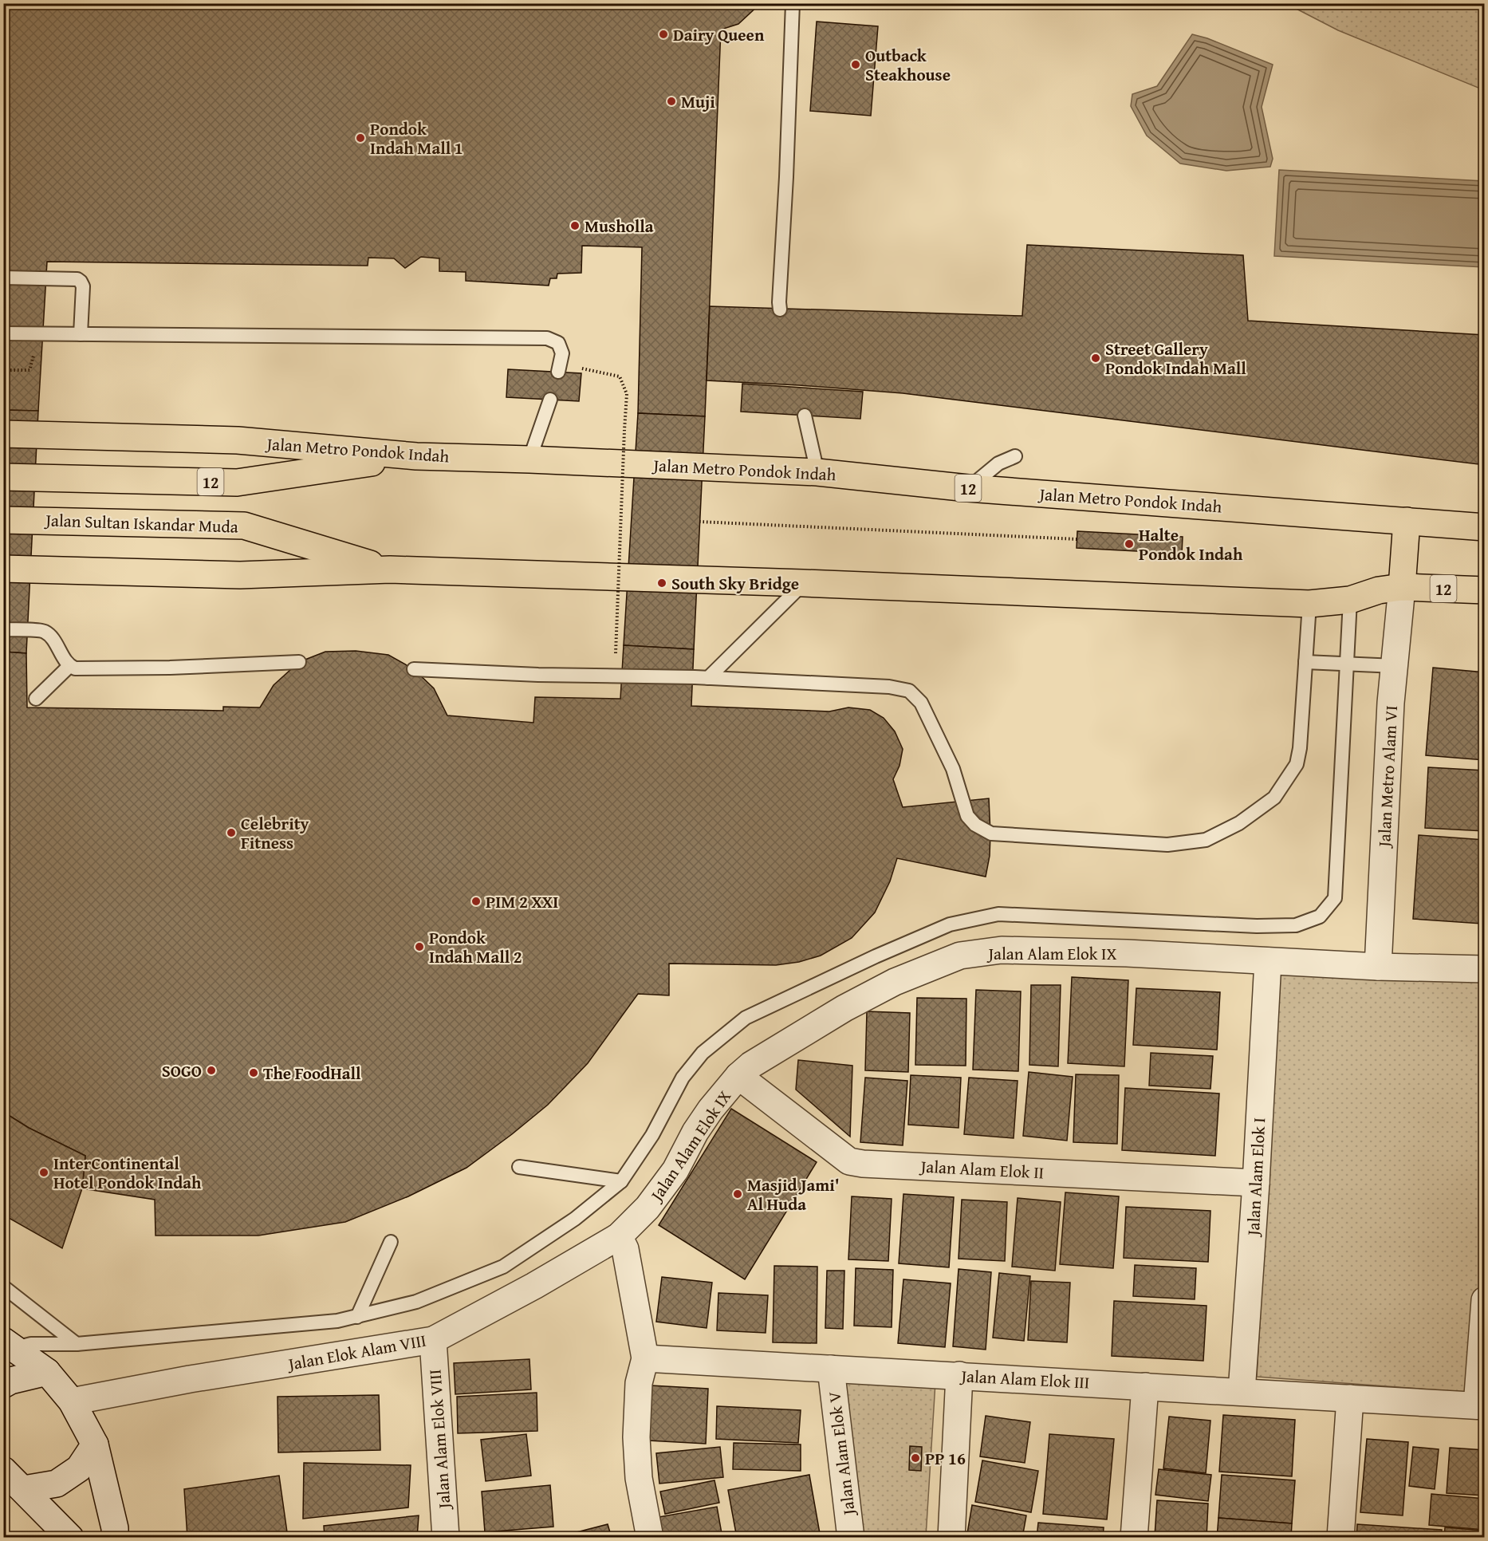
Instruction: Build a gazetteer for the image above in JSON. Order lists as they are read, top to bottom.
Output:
{
  "streets": {
    "highway": ["Jalan Metro Pondok Indah", "12", "Jalan Sultan Iskandar Muda"],
    "street": [
      "Jalan Metro Alam VI",
      "Jalan Alam Elok IX",
      "Jalan Alam Elok II",
      "Jalan Alam Elok I",
      "Jalan Elok Alam VIII",
      "Jalan Alam Elok III",
      "Jalan Alam Elok VIII",
      "Jalan Alam Elok V"
    ]
  },
  "crossings": [
    ["Jalan Metro Pondok Indah", "12"],
    ["12", "Jalan Sultan Iskandar Muda"],
    ["12", "Jalan Metro Alam VI"],
    ["Jalan Metro Alam VI", "Jalan Alam Elok IX"],
    ["Jalan Alam Elok IX", "Jalan Alam Elok II"],
    ["Jalan Alam Elok IX", "Jalan Alam Elok I"],
    ["Jalan Alam Elok IX", "Jalan Elok Alam VIII"],
    ["Jalan Alam Elok II", "Jalan Alam Elok I"],
    ["Jalan Alam Elok I", "Jalan Alam Elok III"],
    ["Jalan Elok Alam VIII", "Jalan Alam Elok VIII"],
    ["Jalan Alam Elok III", "Jalan Alam Elok V"]
  ],
  "places": [
    "Dairy Queen",
    "Outback Steakhouse",
    "Muji",
    "Pondok Indah Mall 1",
    "Musholla",
    "Street Gallery Pondok Indah Mall",
    "Halte Pondok Indah",
    "South Sky Bridge",
    "Celebrity Fitness",
    "PIM 2 XXI",
    "Pondok Indah Mall 2",
    "SOGO",
    "The FoodHall",
    "InterContinental Hotel Pondok Indah",
    "Masjid Jami' Al Huda",
    "PP 16"
  ]
}
